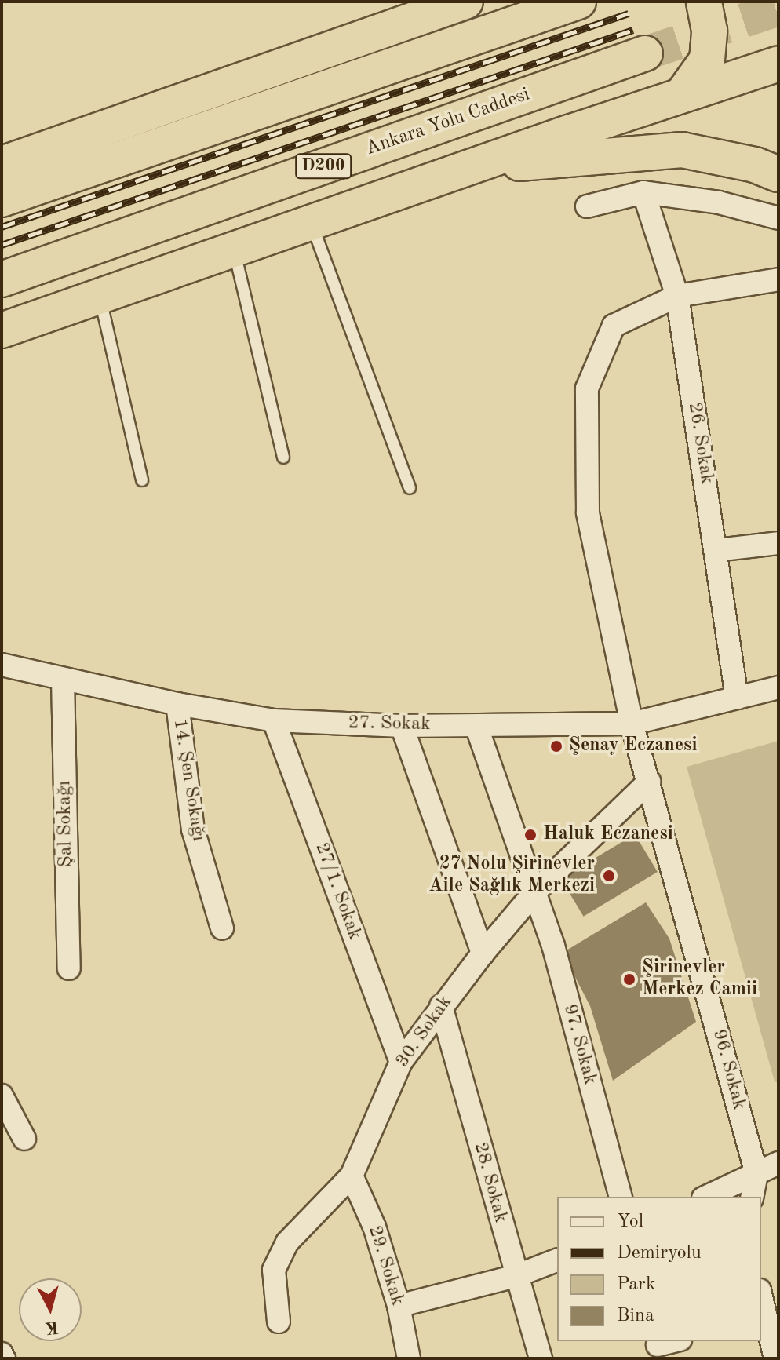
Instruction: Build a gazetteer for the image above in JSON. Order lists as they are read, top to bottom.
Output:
{
  "streets": {
    "highway": ["Ankara Yolu Caddesi", "D200"],
    "street": [
      "26. Sokak",
      "27. Sokak",
      "14. Şen Sokağı",
      "Şal Sokağı",
      "27/1. Sokak",
      "30. Sokak",
      "97. Sokak",
      "96. Sokak",
      "28. Sokak",
      "29. Sokak"
    ]
  },
  "crossings": [
    ["26. Sokak", "27. Sokak"],
    ["26. Sokak", "96. Sokak"],
    ["27. Sokak", "14. Şen Sokağı"],
    ["27. Sokak", "Şal Sokağı"],
    ["27. Sokak", "27/1. Sokak"],
    ["27. Sokak", "97. Sokak"],
    ["27. Sokak", "96. Sokak"],
    ["27/1. Sokak", "30. Sokak"],
    ["30. Sokak", "97. Sokak"],
    ["30. Sokak", "96. Sokak"],
    ["30. Sokak", "28. Sokak"],
    ["30. Sokak", "29. Sokak"]
  ],
  "places": [
    "Şenay Eczanesi",
    "Haluk Eczanesi",
    "27 Nolu Şirinevler Aile Sağlık Merkezi",
    "Şirinevler Merkez Camii"
  ],
  "legend": [
    "Yol",
    "Demiryolu",
    "Park",
    "Bina"
  ],
  "north": "bottom"
}
